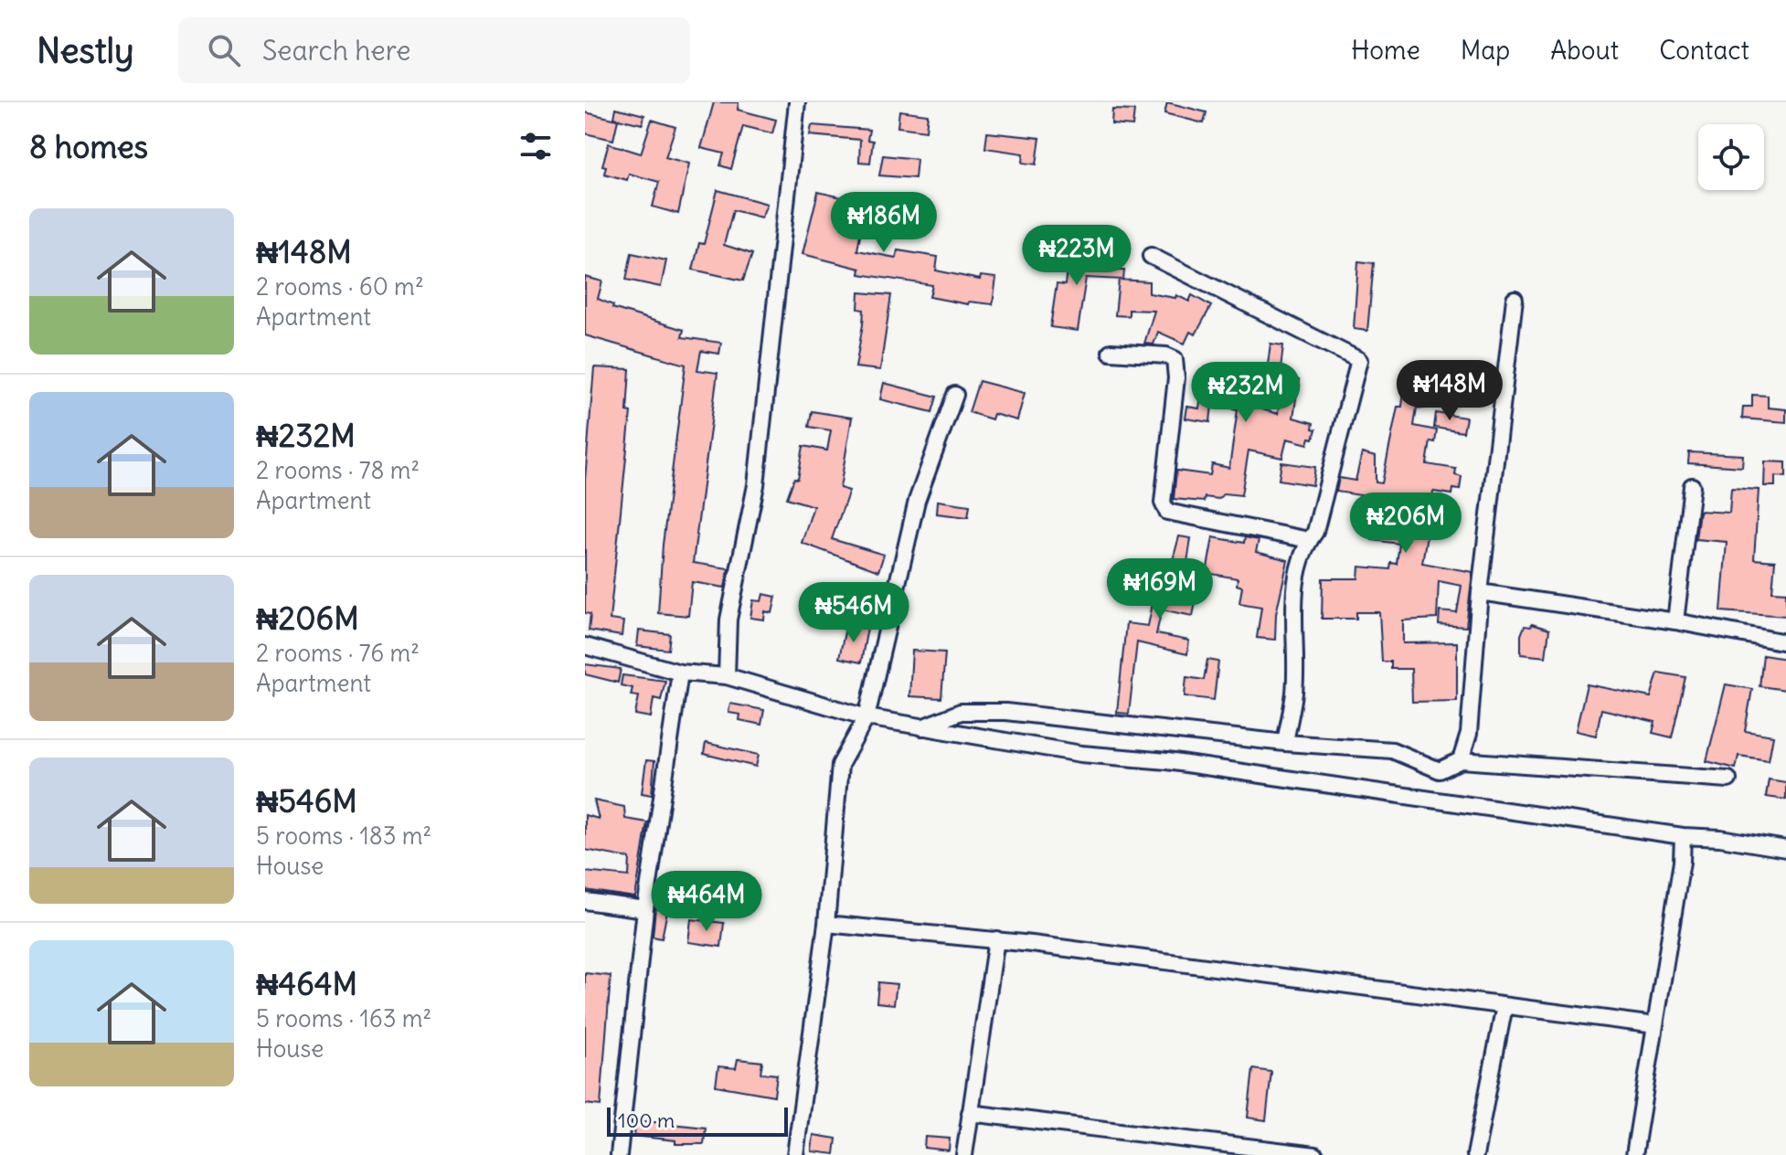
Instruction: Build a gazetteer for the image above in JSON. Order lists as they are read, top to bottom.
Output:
{
  "scale_bar": "100 m",
  "page": {
    "header": "Nestly",
    "search": "Search here",
    "nav": [
      "Home",
      "Map",
      "About",
      "Contact"
    ],
    "heading": "8 homes",
    "list": [
      {
        "name": "₦148M",
        "note": "2 rooms · 60 m² · Apartment"
      },
      {
        "name": "₦232M",
        "note": "2 rooms · 78 m² · Apartment"
      },
      {
        "name": "₦206M",
        "note": "2 rooms · 76 m² · Apartment"
      },
      {
        "name": "₦546M",
        "note": "5 rooms · 183 m² · House"
      },
      {
        "name": "₦464M",
        "note": "5 rooms · 163 m² · House"
      }
    ],
    "price": [
      "₦186M",
      "₦223M",
      "₦148M",
      "₦232M",
      "₦206M",
      "₦169M",
      "₦546M",
      "₦464M"
    ],
    "scale": "100 m"
  }
}
